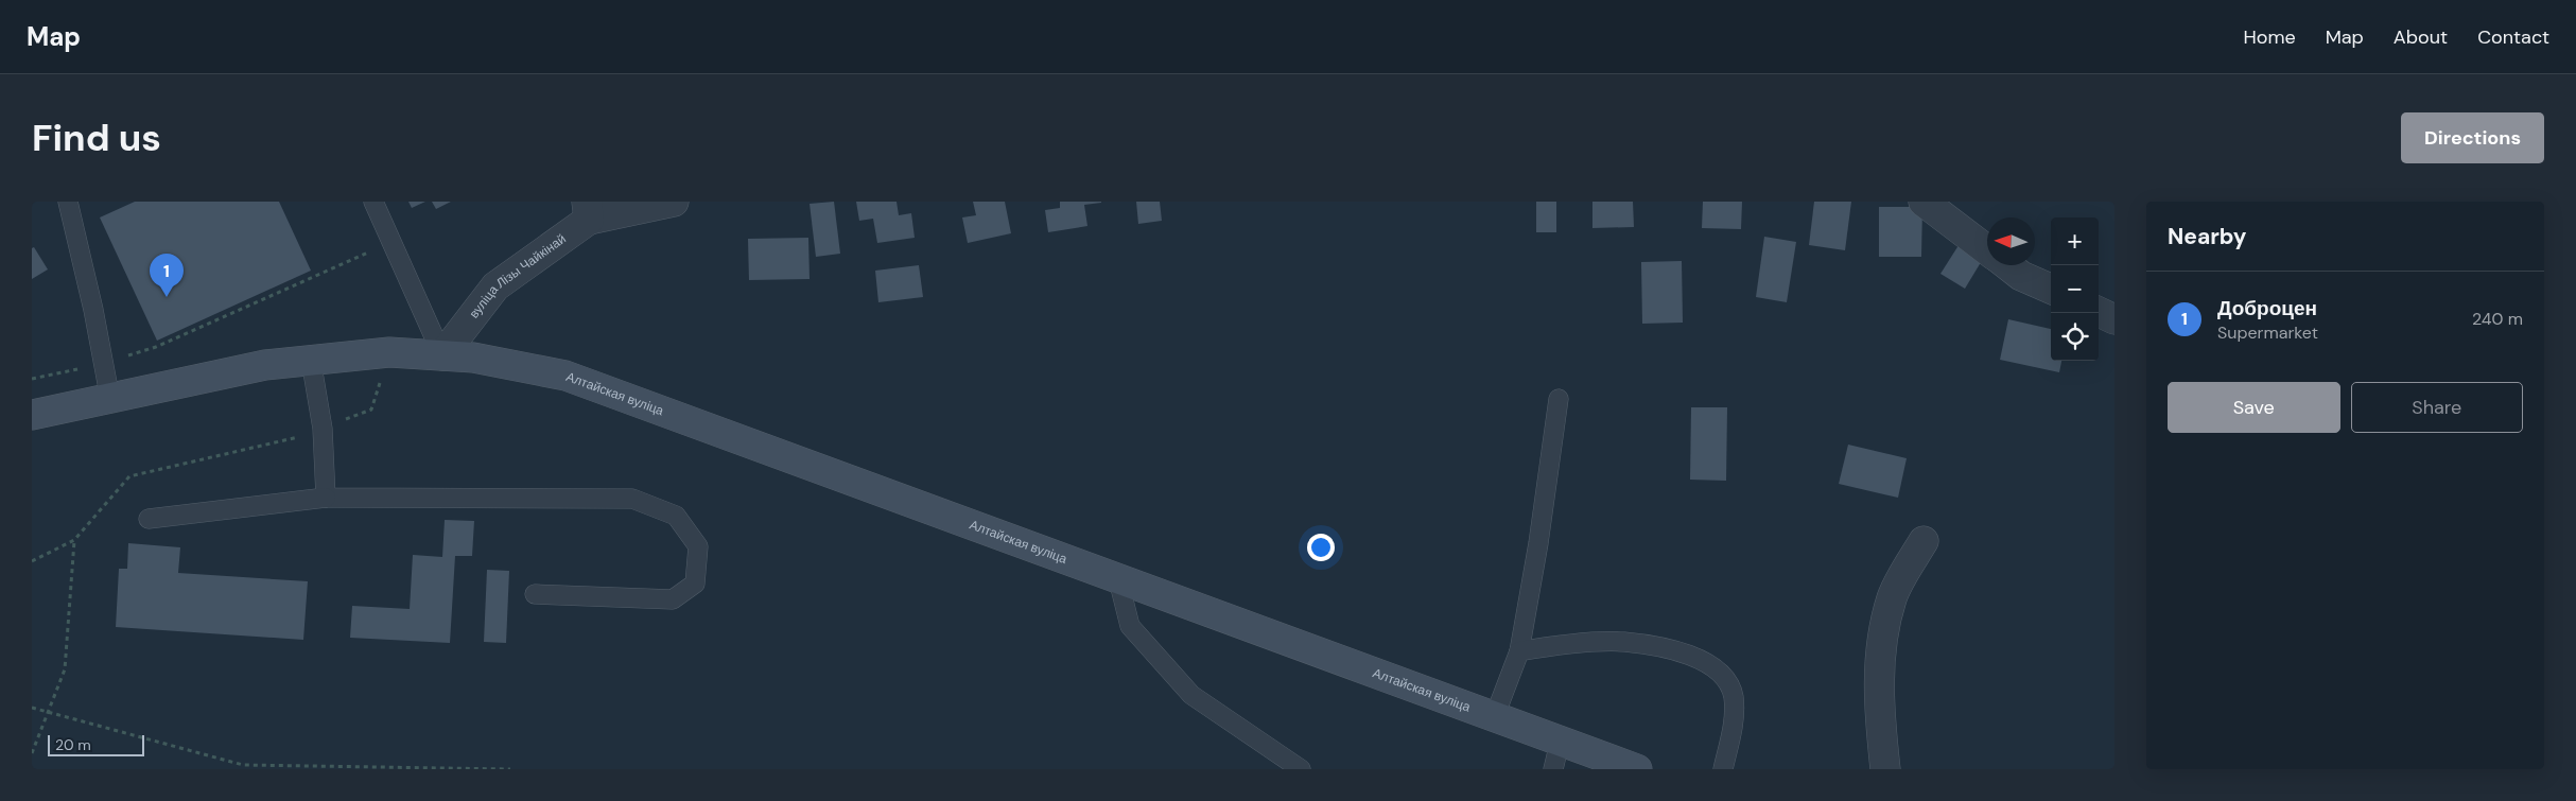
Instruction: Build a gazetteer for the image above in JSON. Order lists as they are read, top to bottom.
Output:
{
  "streets": {
    "main road": ["Алтайская вуліца"],
    "street": ["вуліца Лізы Чайкінай"]
  },
  "crossings": [
    ["вуліца Лізы Чайкінай", "Алтайская вуліца"]
  ],
  "scale_bar": "20 m",
  "north": "left",
  "page": {
    "header": "Map",
    "nav": [
      "Home",
      "Map",
      "About",
      "Contact"
    ],
    "buttons": [
      "Directions",
      ["Save", "Share"]
    ],
    "title": "Find us",
    "heading": "Nearby",
    "map_buttons": ["+", "−"],
    "pins": "1",
    "list": [
      {
        "mark": "1",
        "name": "Доброцен",
        "note": "Supermarket",
        "value": "240 m"
      }
    ],
    "scale": "20 m"
  }
}
